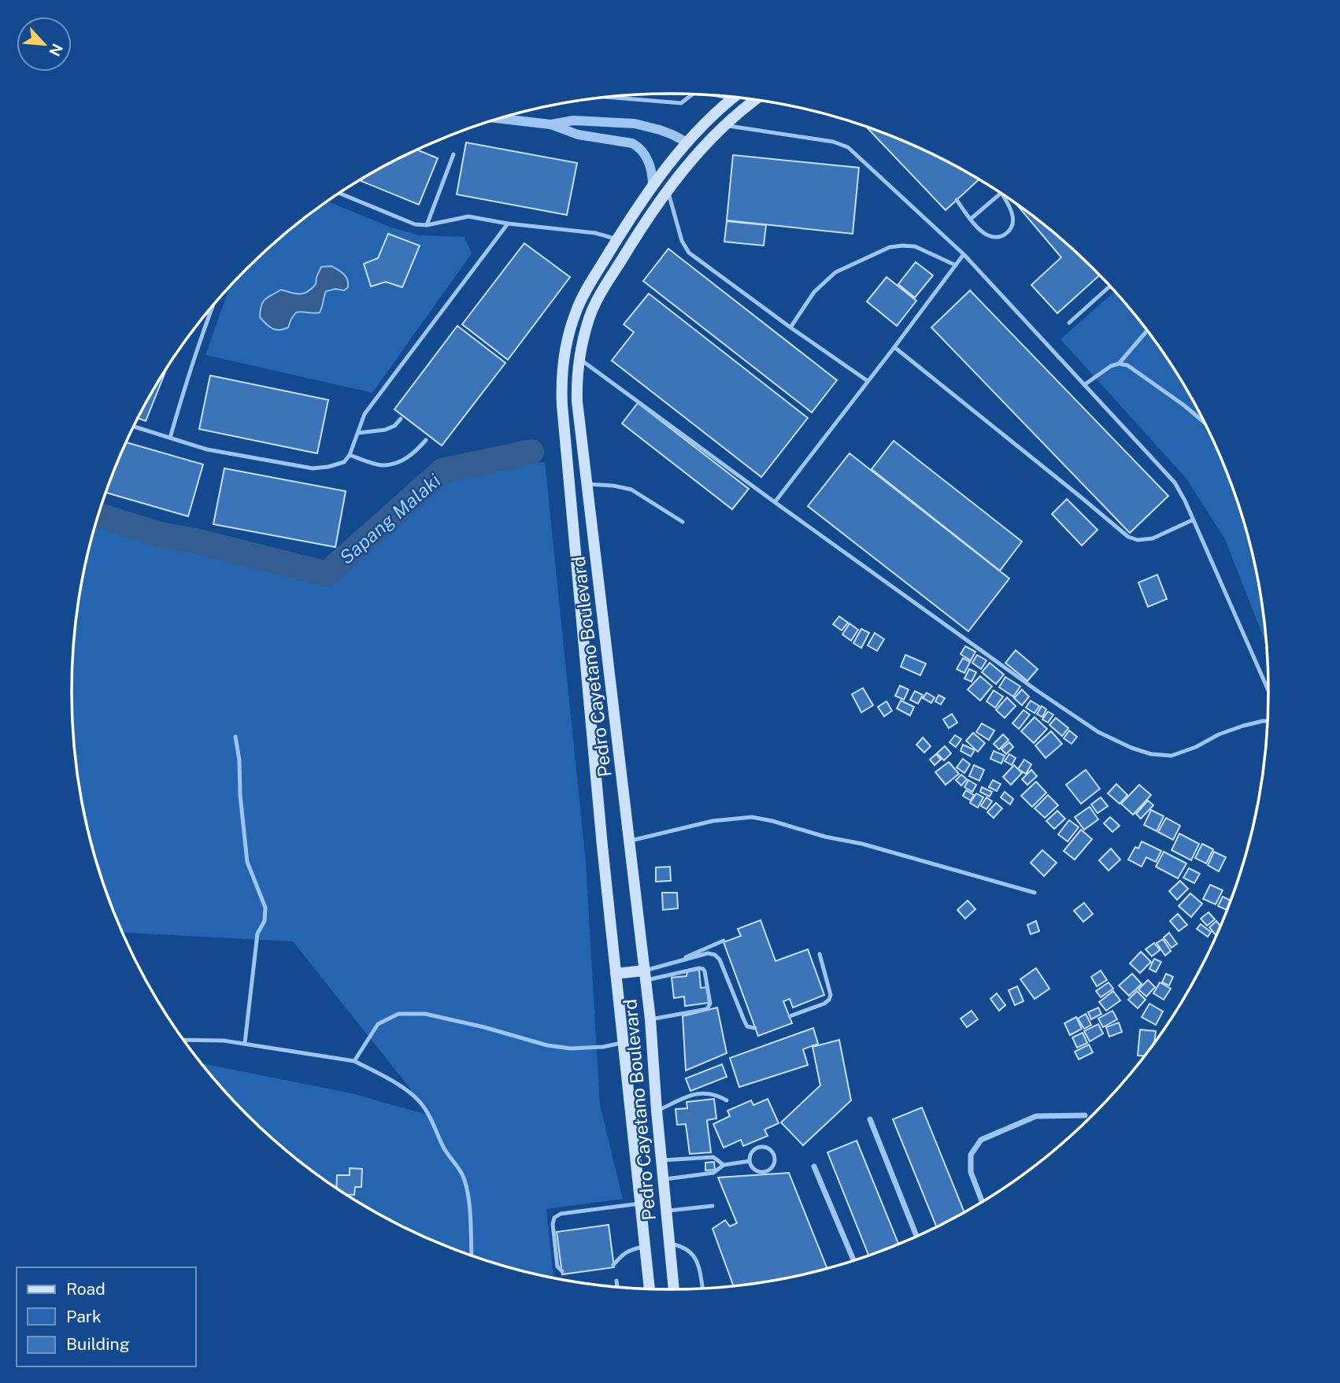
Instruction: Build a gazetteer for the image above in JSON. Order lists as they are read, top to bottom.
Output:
{
  "streets": {
    "main road": ["Pedro Cayetano Boulevard"]
  },
  "water": ["Sapang Malaki"],
  "legend": ["Road", "Park", "Building"],
  "north": "bottom right"
}
